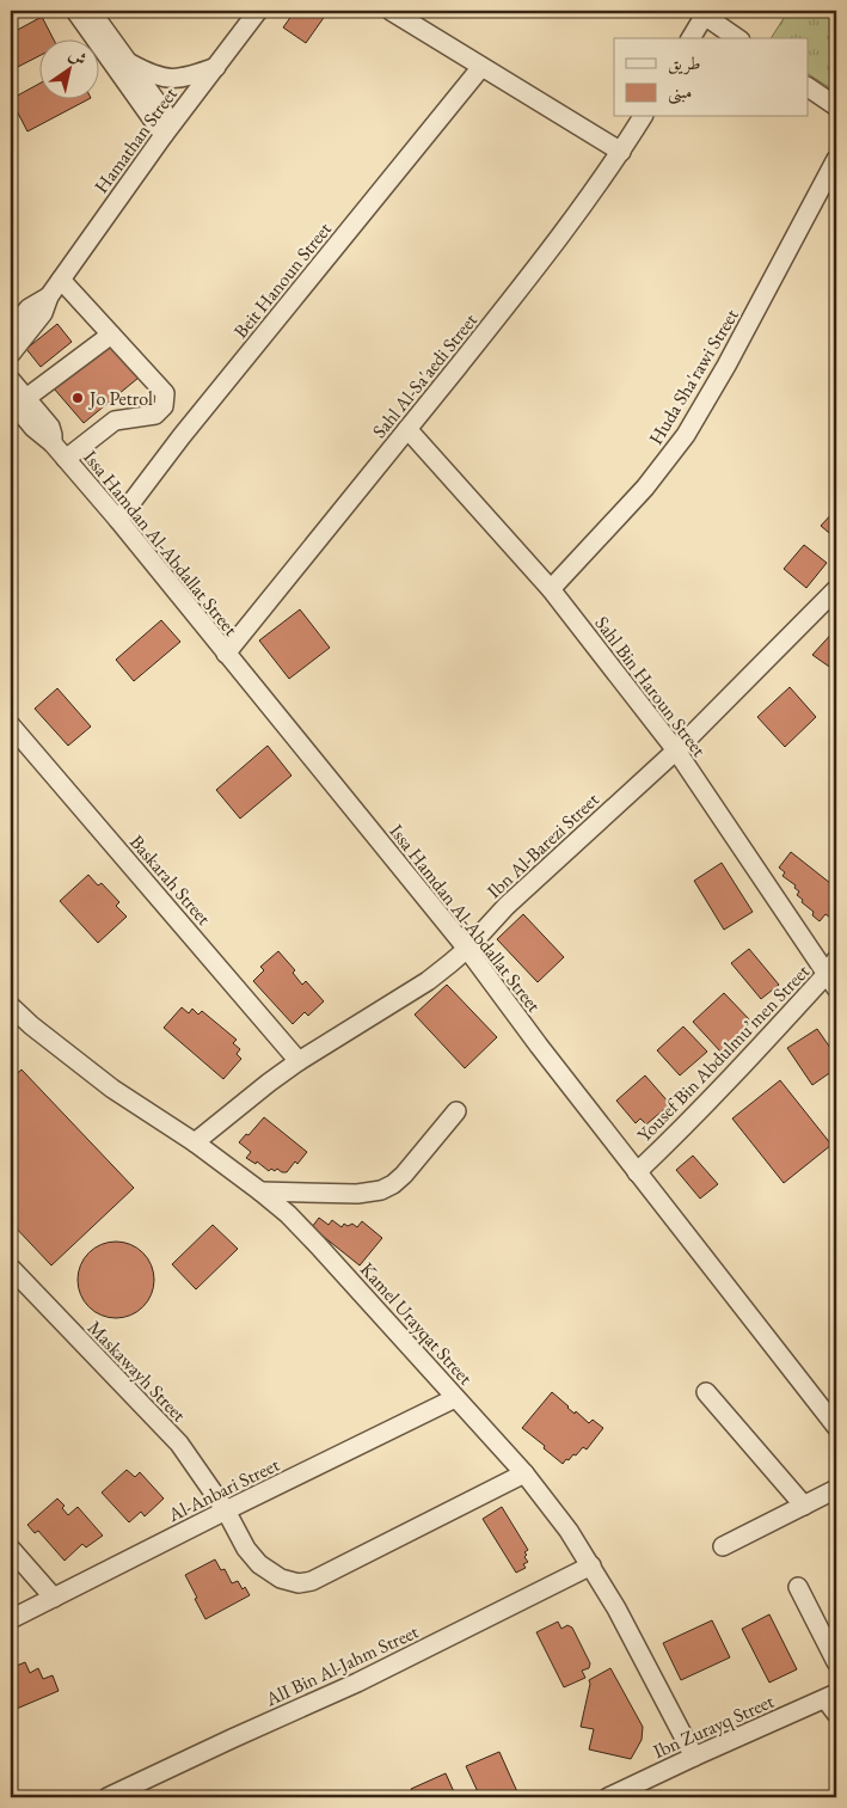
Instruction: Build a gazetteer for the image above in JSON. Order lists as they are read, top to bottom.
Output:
{
  "streets": {
    "street": [
      "Hamathan Street",
      "Beit Hanoun Street",
      "Sahl Al-Sa'aedi Street",
      "Huda Sha'rawi Street",
      "Issa Hamdan Al-Abdallat Street",
      "Sahl Bin Haroun Street",
      "Ibn Al-Barezi Street",
      "Baskarah Street",
      "Yousef Bin Abdulmu’men Street",
      "Kamel Urayqat Street",
      "Maskawayh Street",
      "Al-Anbari Street",
      "AlI Bin Al-Jahm Street",
      "Ibn Zurayq Street"
    ]
  },
  "crossings": [
    ["Beit Hanoun Street", "Issa Hamdan Al-Abdallat Street"],
    ["Sahl Al-Sa'aedi Street", "Issa Hamdan Al-Abdallat Street"],
    ["Sahl Al-Sa'aedi Street", "Sahl Bin Haroun Street"],
    ["Huda Sha'rawi Street", "Sahl Bin Haroun Street"],
    ["Issa Hamdan Al-Abdallat Street", "Ibn Al-Barezi Street"],
    ["Issa Hamdan Al-Abdallat Street", "Yousef Bin Abdulmu’men Street"],
    ["Sahl Bin Haroun Street", "Ibn Al-Barezi Street"],
    ["Sahl Bin Haroun Street", "Yousef Bin Abdulmu’men Street"],
    ["Ibn Al-Barezi Street", "Baskarah Street"],
    ["Ibn Al-Barezi Street", "Kamel Urayqat Street"],
    ["Kamel Urayqat Street", "Maskawayh Street"],
    ["Kamel Urayqat Street", "Al-Anbari Street"],
    ["Kamel Urayqat Street", "AlI Bin Al-Jahm Street"],
    ["Kamel Urayqat Street", "Ibn Zurayq Street"],
    ["Maskawayh Street", "Al-Anbari Street"]
  ],
  "places": ["Jo Petrol"],
  "legend": ["طريق", "مبنى"],
  "north": "top right"
}
